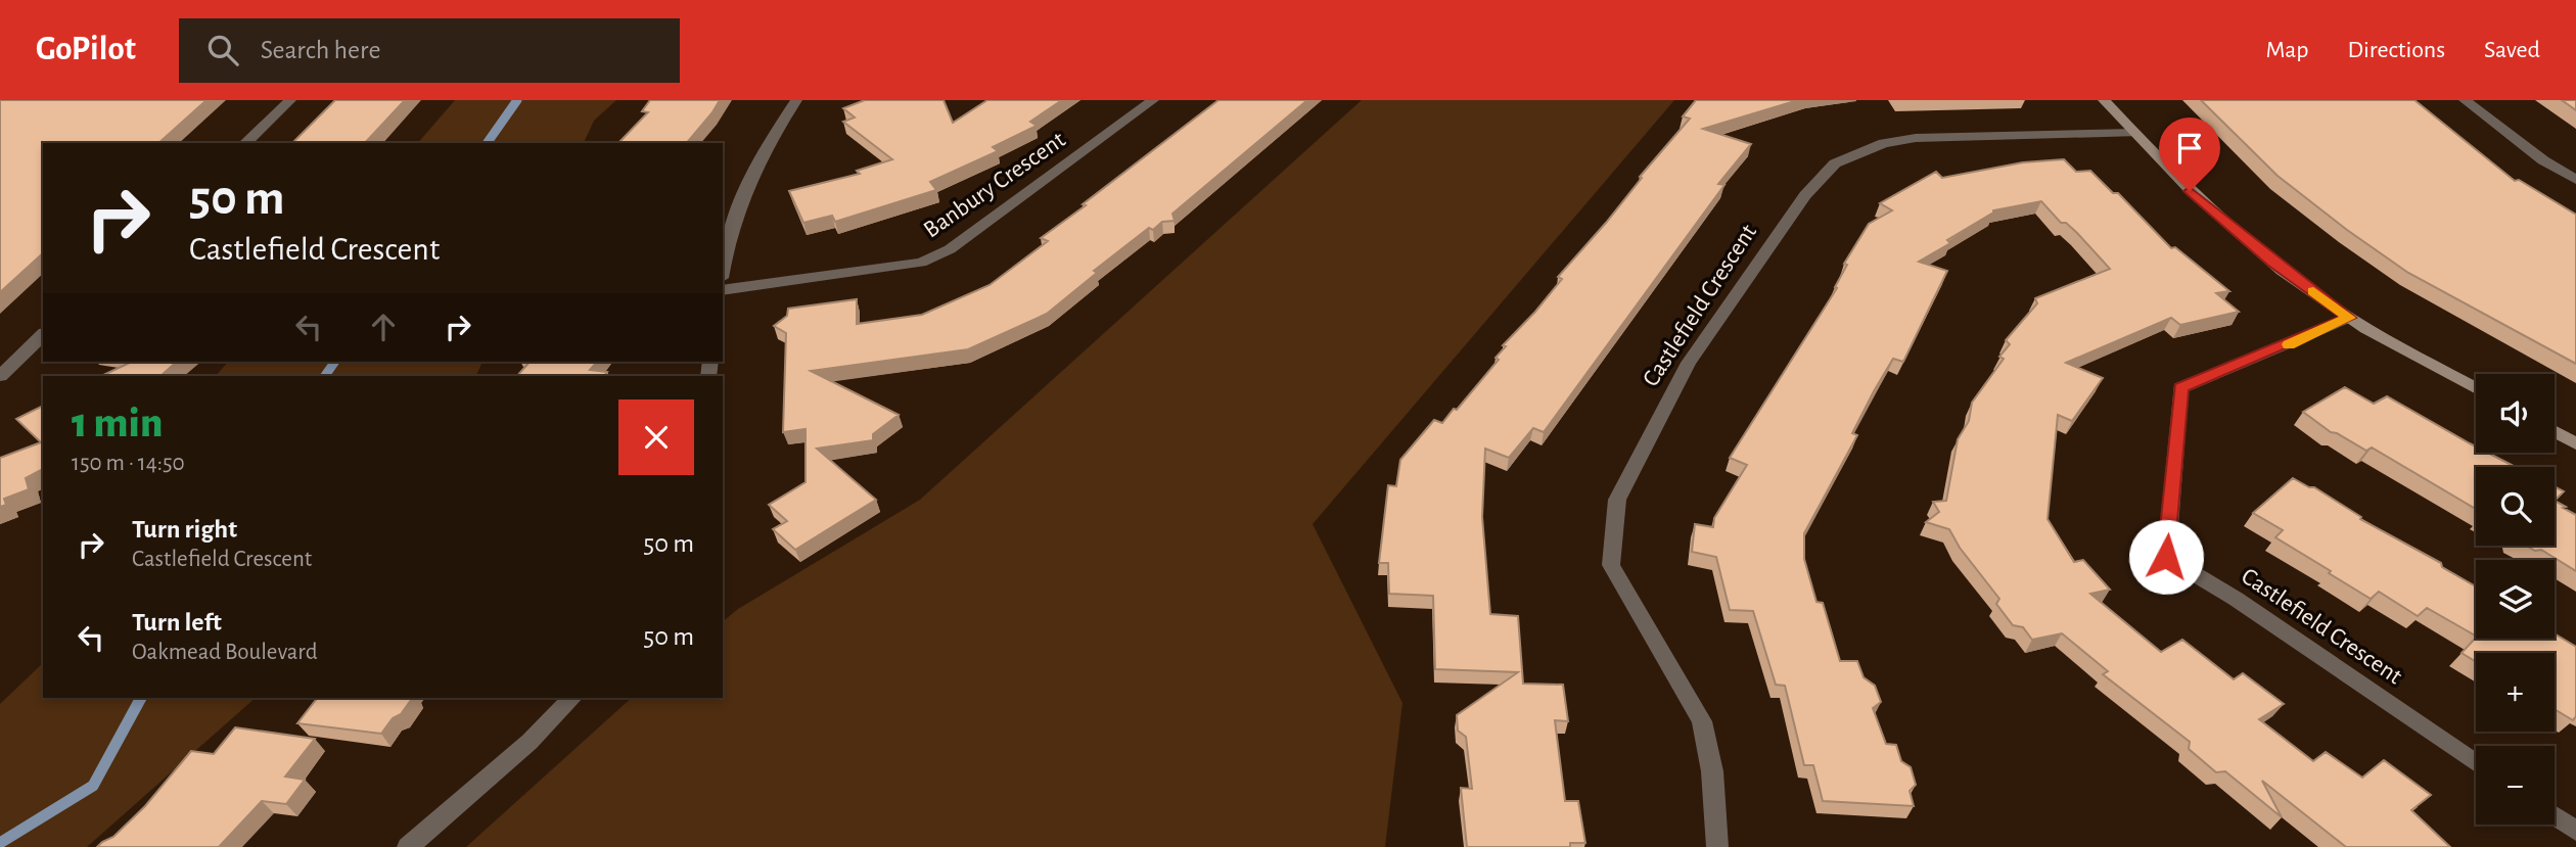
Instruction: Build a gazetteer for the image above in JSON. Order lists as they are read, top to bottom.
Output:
{
  "streets": {
    "street": ["Banbury Crescent", "Castlefield Crescent"]
  },
  "page": {
    "header": "GoPilot",
    "search": "Search here",
    "nav": ["Map", "Directions", "Saved"],
    "turn": ["50 m", "Castlefield Crescent"],
    "map_buttons": ["+", "−"],
    "heading": ["1 min", "150 m · 14:50"],
    "list": [
      {
        "name": "Turn right",
        "note": "Castlefield Crescent",
        "value": "50 m"
      },
      {
        "name": "Turn left",
        "note": "Oakmead Boulevard",
        "value": "50 m"
      }
    ]
  }
}
